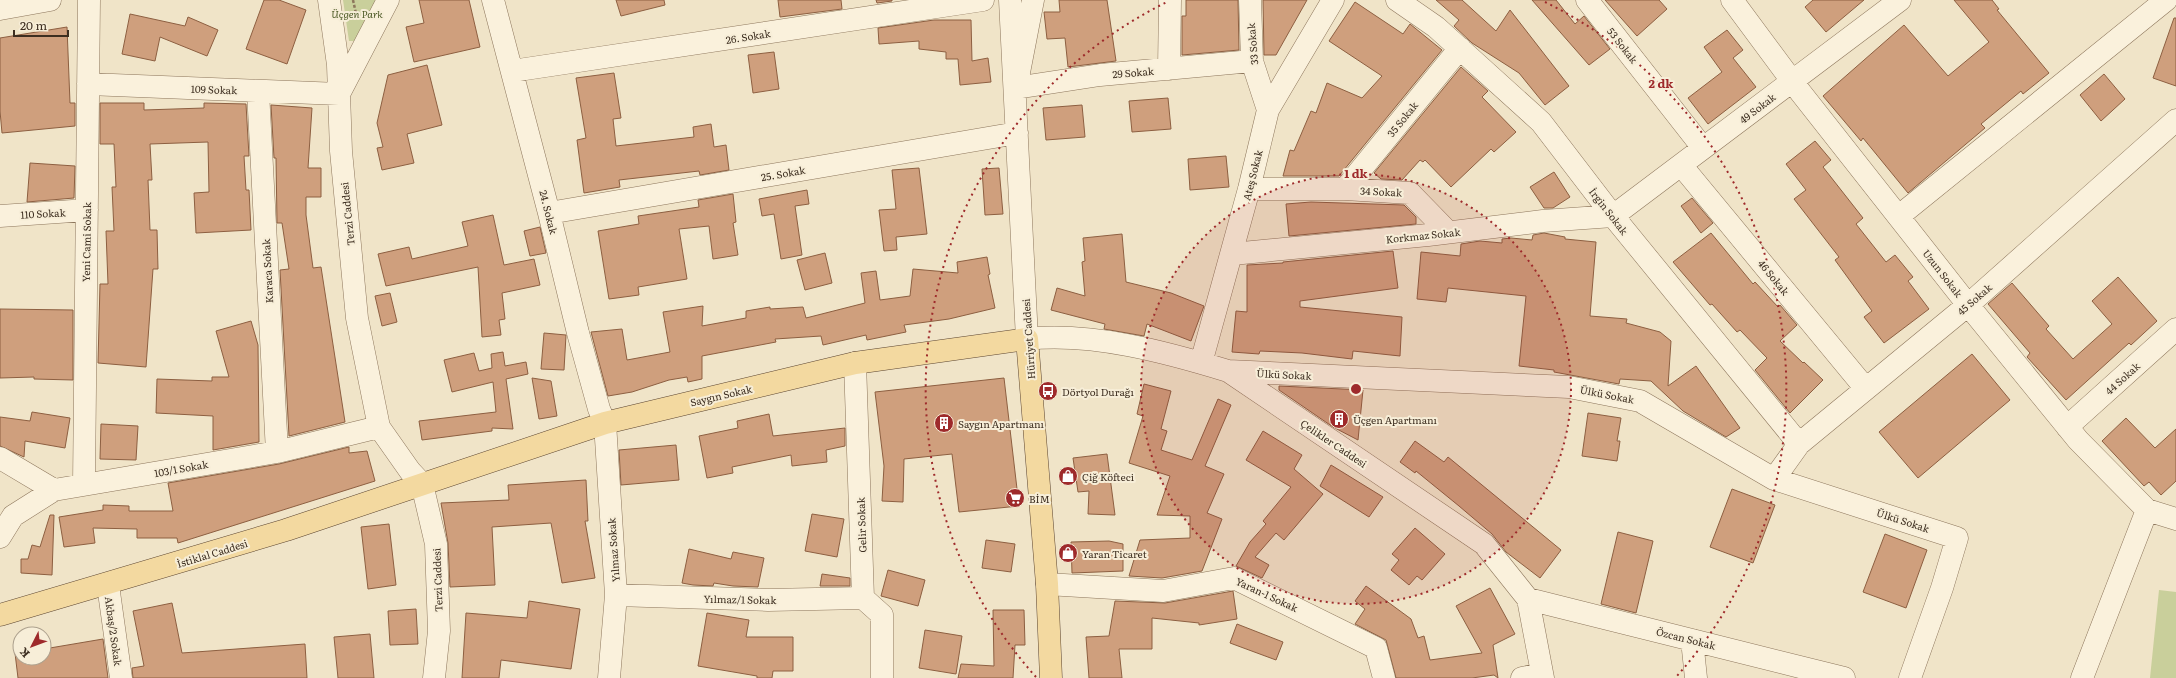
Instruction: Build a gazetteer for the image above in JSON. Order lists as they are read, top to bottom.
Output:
{
  "streets": {
    "main road": ["Hürriyet Caddesi", "Saygın Sokak", "İstiklal Caddesi"],
    "street": [
      "26. Sokak",
      "33 Sokak",
      "53 Sokak",
      "29 Sokak",
      "109 Sokak",
      "49 Sokak",
      "35 Sokak",
      "25. Sokak",
      "Ateş Sokak",
      "34 Sokak",
      "İrgin Sokak",
      "24. Sokak",
      "110 Sokak",
      "Terzi Caddesi",
      "Korkmaz Sokak",
      "Yeni Cami Sokak",
      "Karaca Sokak",
      "Uzun Sokak",
      "46 Sokak",
      "45 Sokak",
      "Ülkü Sokak",
      "44 Sokak",
      "Çelikler Caddesi",
      "103/1 Sokak",
      "Gelir Sokak",
      "Yılmaz Sokak",
      "Yaran-1 Sokak",
      "Yılmaz/1 Sokak",
      "Akbaş/2 Sokak",
      "Özcan Sokak"
    ]
  },
  "crossings": [
    ["26. Sokak", "24. Sokak"],
    ["33 Sokak", "29 Sokak"],
    ["33 Sokak", "Ateş Sokak"],
    ["53 Sokak", "49 Sokak"],
    ["29 Sokak", "Hürriyet Caddesi"],
    ["109 Sokak", "Terzi Caddesi"],
    ["109 Sokak", "Yeni Cami Sokak"],
    ["109 Sokak", "Karaca Sokak"],
    ["49 Sokak", "İrgin Sokak"],
    ["49 Sokak", "Korkmaz Sokak"],
    ["49 Sokak", "Uzun Sokak"],
    ["49 Sokak", "46 Sokak"],
    ["35 Sokak", "34 Sokak"],
    ["35 Sokak", "İrgin Sokak"],
    ["25. Sokak", "24. Sokak"],
    ["25. Sokak", "Hürriyet Caddesi"],
    ["Ateş Sokak", "34 Sokak"],
    ["Ateş Sokak", "Korkmaz Sokak"],
    ["Ateş Sokak", "Çelikler Caddesi"],
    ["34 Sokak", "Korkmaz Sokak"],
    ["İrgin Sokak", "Korkmaz Sokak"],
    ["İrgin Sokak", "45 Sokak"],
    ["24. Sokak", "Saygın Sokak"],
    ["24. Sokak", "Yılmaz Sokak"],
    ["110 Sokak", "Yeni Cami Sokak"],
    ["Terzi Caddesi", "Saygın Sokak"],
    ["Terzi Caddesi", "103/1 Sokak"],
    ["Terzi Caddesi", "İstiklal Caddesi"],
    ["Yeni Cami Sokak", "103/1 Sokak"],
    ["Karaca Sokak", "103/1 Sokak"],
    ["Uzun Sokak", "45 Sokak"],
    ["Uzun Sokak", "44 Sokak"],
    ["46 Sokak", "45 Sokak"],
    ["45 Sokak", "Ülkü Sokak"],
    ["Hürriyet Caddesi", "Saygın Sokak"],
    ["Hürriyet Caddesi", "Çelikler Caddesi"],
    ["Hürriyet Caddesi", "Yaran-1 Sokak"],
    ["Ülkü Sokak", "Çelikler Caddesi"],
    ["Saygın Sokak", "Çelikler Caddesi"],
    ["Saygın Sokak", "Gelir Sokak"],
    ["Saygın Sokak", "Yılmaz Sokak"],
    ["Saygın Sokak", "İstiklal Caddesi"],
    ["Çelikler Caddesi", "Özcan Sokak"],
    ["Gelir Sokak", "Yılmaz/1 Sokak"],
    ["Yılmaz Sokak", "Yılmaz/1 Sokak"],
    ["İstiklal Caddesi", "Akbaş/2 Sokak"]
  ],
  "parks": ["Üçgen Park"],
  "places": {
    "bus stop": ["Dörtyol Durağı"],
    "building": ["Üçgen Apartmanı", "Saygın Apartmanı"],
    "shop": ["Çiğ Köfteci", "Yaran Ticaret"],
    "supermarket": ["BİM"]
  },
  "scale_bar": "20 m",
  "north": "bottom left",
  "rings": ["2 dk", "1 dk"]
}
